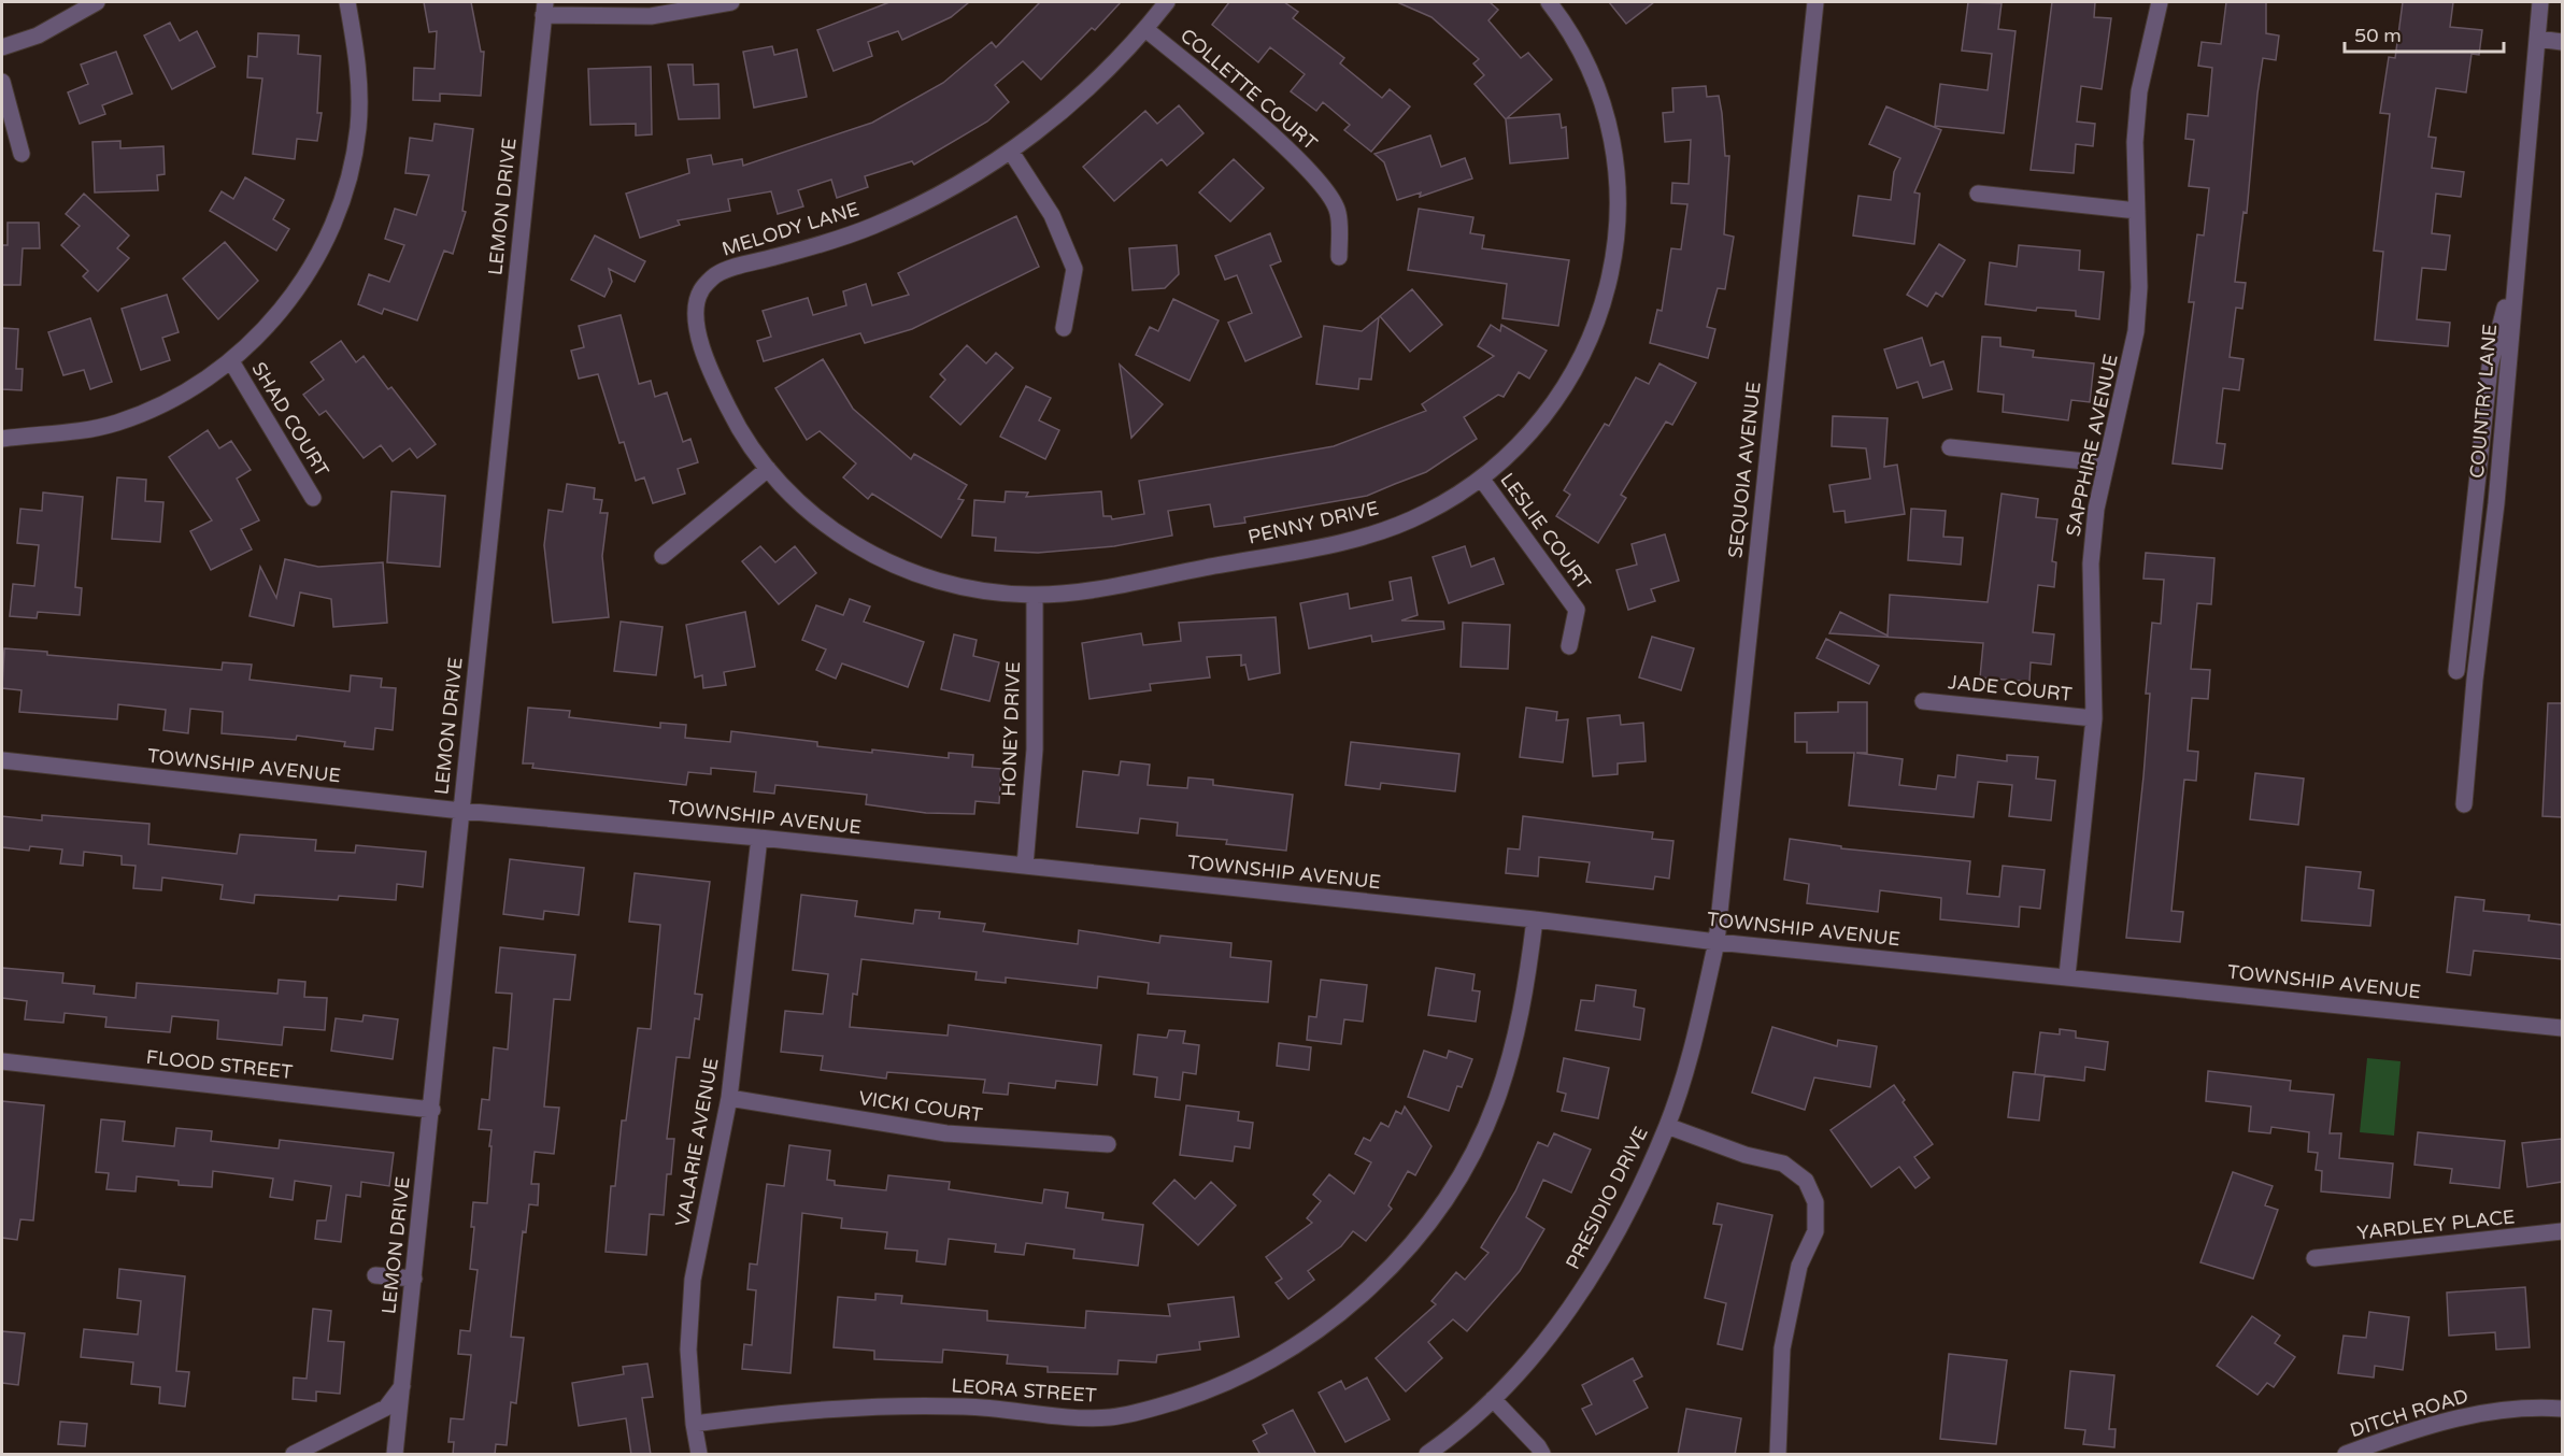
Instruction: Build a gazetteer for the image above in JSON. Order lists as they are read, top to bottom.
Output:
{
  "streets": {
    "street": [
      "COLLETTE COURT",
      "LEMON DRIVE",
      "MELODY LANE",
      "COUNTRY LANE",
      "SHAD COURT",
      "SAPPHIRE AVENUE",
      "SEQUOIA AVENUE",
      "PENNY DRIVE",
      "LESLIE COURT",
      "JADE COURT",
      "HONEY DRIVE",
      "TOWNSHIP AVENUE",
      "FLOOD STREET",
      "VICKI COURT",
      "VALARIE AVENUE",
      "PRESIDIO DRIVE",
      "YARDLEY PLACE",
      "LEORA STREET",
      "DITCH ROAD"
    ]
  },
  "crossings": [
    ["COLLETTE COURT", "MELODY LANE"],
    ["LEMON DRIVE", "TOWNSHIP AVENUE"],
    ["LEMON DRIVE", "FLOOD STREET"],
    ["MELODY LANE", "PENNY DRIVE"],
    ["MELODY LANE", "HONEY DRIVE"],
    ["SAPPHIRE AVENUE", "JADE COURT"],
    ["SAPPHIRE AVENUE", "TOWNSHIP AVENUE"],
    ["SEQUOIA AVENUE", "TOWNSHIP AVENUE"],
    ["SEQUOIA AVENUE", "PRESIDIO DRIVE"],
    ["PENNY DRIVE", "LESLIE COURT"],
    ["PENNY DRIVE", "HONEY DRIVE"],
    ["HONEY DRIVE", "TOWNSHIP AVENUE"],
    ["TOWNSHIP AVENUE", "VALARIE AVENUE"],
    ["TOWNSHIP AVENUE", "PRESIDIO DRIVE"],
    ["TOWNSHIP AVENUE", "LEORA STREET"],
    ["VICKI COURT", "VALARIE AVENUE"],
    ["VALARIE AVENUE", "LEORA STREET"]
  ],
  "scale_bar": "50 m"
}
